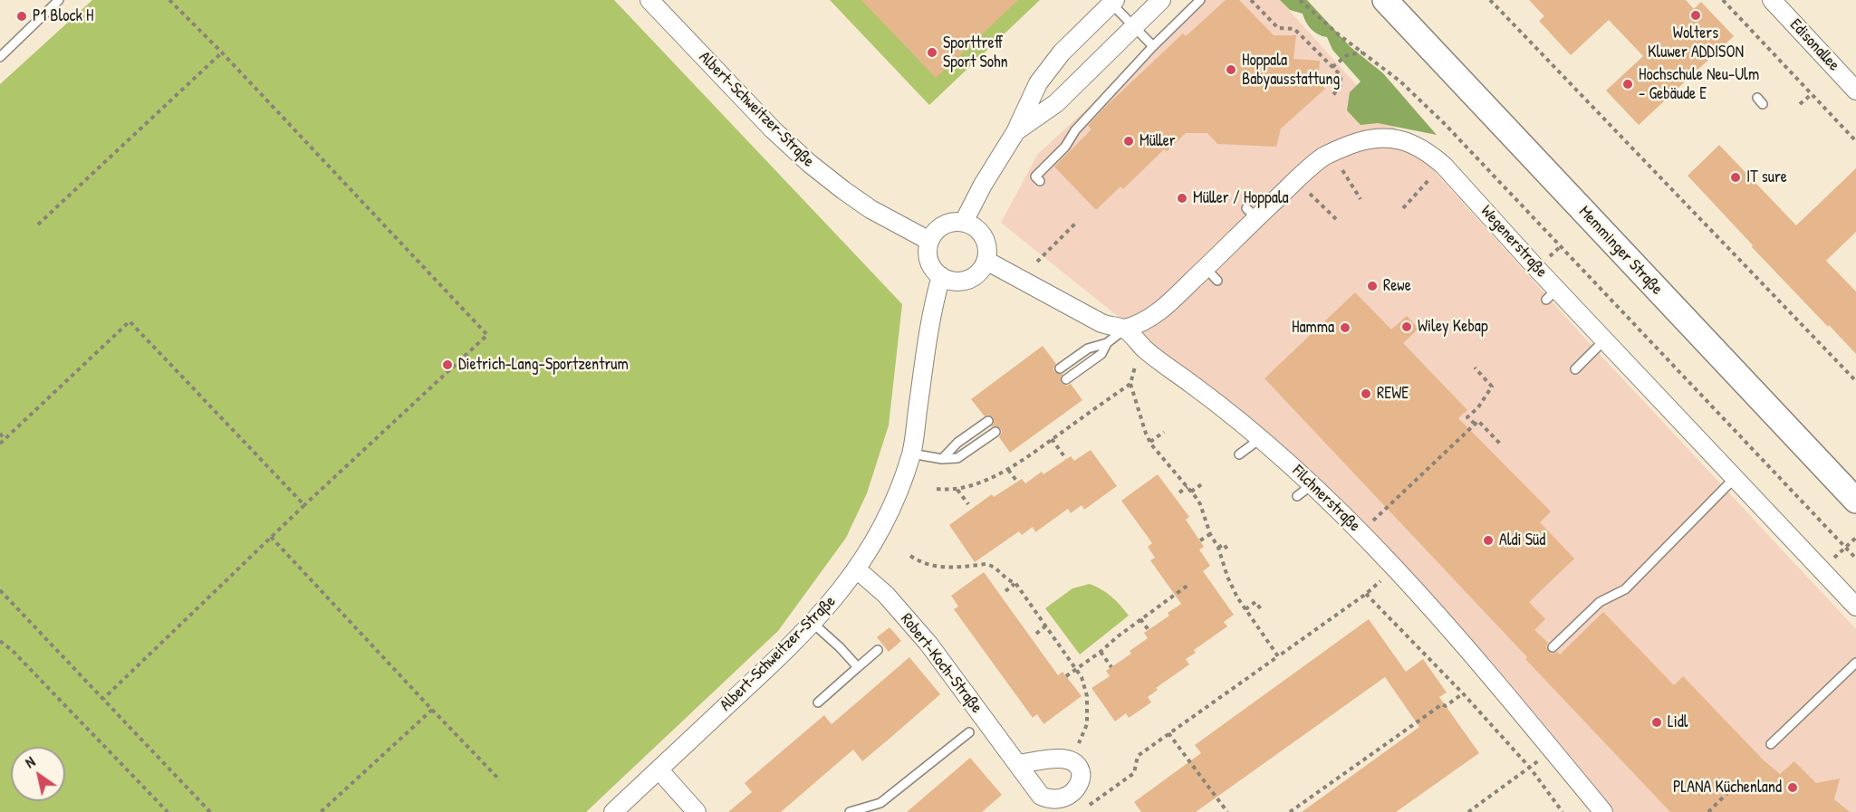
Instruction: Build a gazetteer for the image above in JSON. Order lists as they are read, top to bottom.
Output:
{
  "streets": {
    "main road": ["Memminger Straße"],
    "street": [
      "Edisonallee",
      "Albert-Schweitzer-Straße",
      "Wegenerstraße",
      "Filchnerstraße",
      "Robert-Koch-Straße"
    ]
  },
  "crossings": [
    ["Albert-Schweitzer-Straße", "Robert-Koch-Straße"],
    ["Wegenerstraße", "Filchnerstraße"]
  ],
  "places": [
    "Wolters Kluwer ADDISON",
    "P1 Block H",
    "Sporttreff Sport Sohn",
    "Hoppala Babyausstattung",
    "Hochschule Neu-Ulm - Gebäude E",
    "Müller",
    "IT sure",
    "Müller / Hoppala",
    "Rewe",
    "Wiley Kebap",
    "Hamma",
    "Dietrich-Lang-Sportzentrum",
    "REWE",
    "Aldi Süd",
    "Lidl",
    "PLANA Küchenland"
  ],
  "north": "top left"
}
